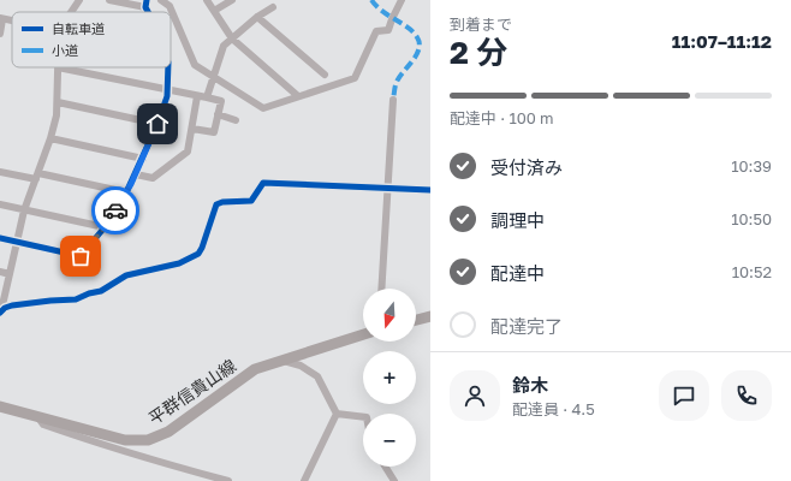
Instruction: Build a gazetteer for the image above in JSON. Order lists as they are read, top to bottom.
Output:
{
  "streets": {
    "main road": ["平群信貴山線"]
  },
  "legend": ["自転車道", "小道"],
  "north": "bottom",
  "page": {
    "heading": ["2 分", "到着まで", "11:07–11:12"],
    "panel": ["鈴木", "配達員 · 4.5"],
    "bar": "配達中 · 100 m",
    "list": [
      ["受付済み", "10:39"],
      ["調理中", "10:50"],
      ["配達中", "10:52"],
      "配達完了"
    ],
    "map_buttons": ["+", "−"]
  }
}
